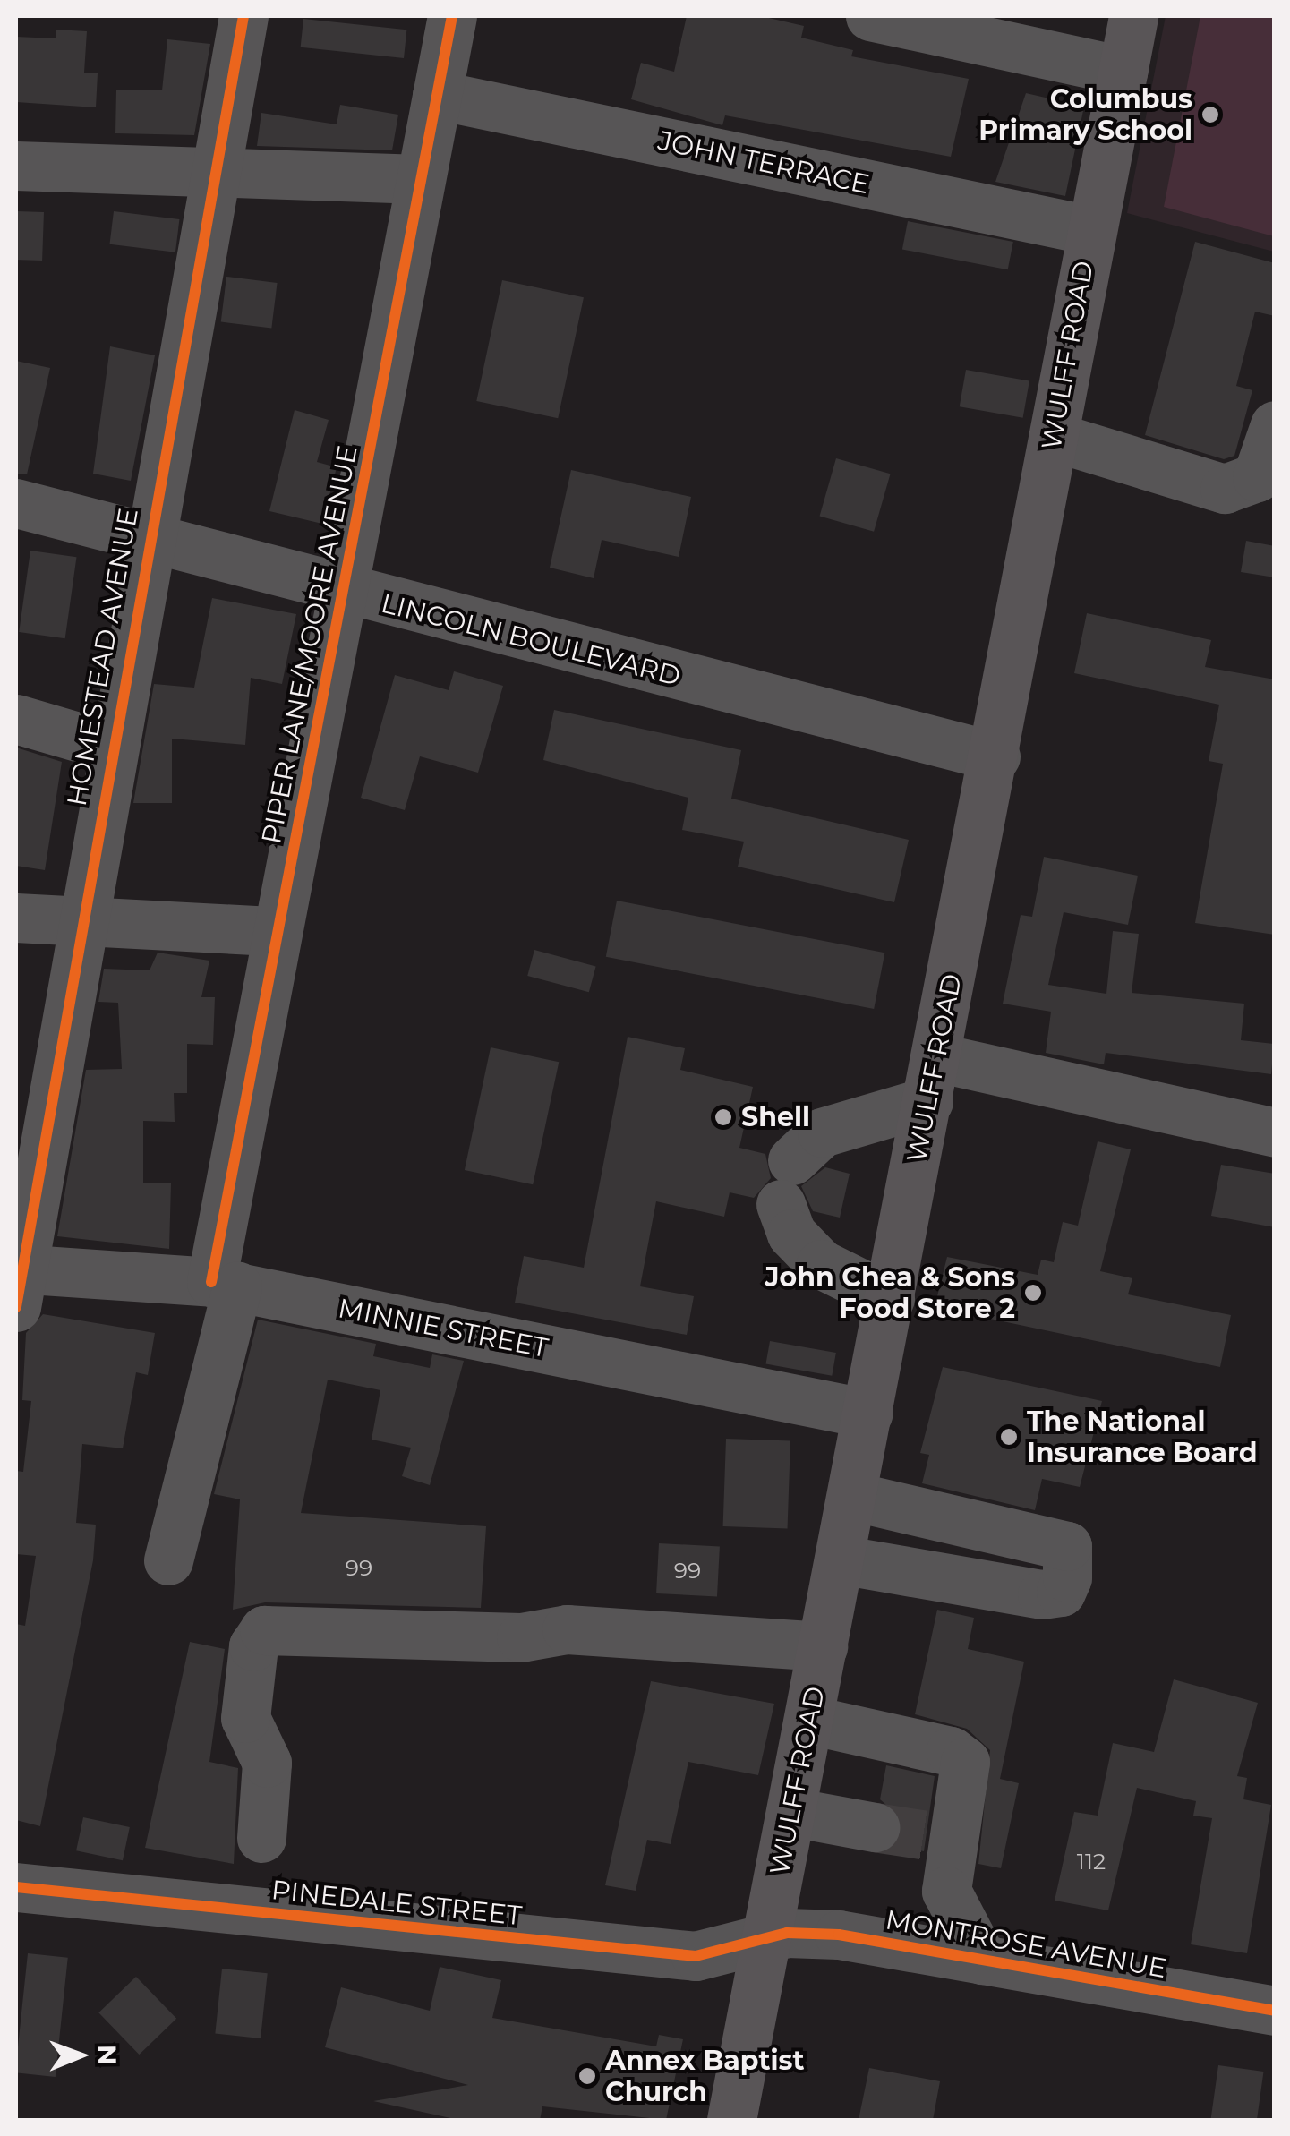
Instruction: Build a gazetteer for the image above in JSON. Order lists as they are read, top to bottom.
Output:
{
  "streets": {
    "main road": ["WULFF ROAD"],
    "street": [
      "JOHN TERRACE",
      "LINCOLN BOULEVARD",
      "PIPER LANE/MOORE AVENUE",
      "HOMESTEAD AVENUE",
      "MINNIE STREET",
      "PINEDALE STREET",
      "MONTROSE AVENUE"
    ]
  },
  "crossings": [
    ["JOHN TERRACE", "WULFF ROAD"],
    ["JOHN TERRACE", "PIPER LANE/MOORE AVENUE"],
    ["WULFF ROAD", "LINCOLN BOULEVARD"],
    ["WULFF ROAD", "MINNIE STREET"],
    ["WULFF ROAD", "PINEDALE STREET"],
    ["WULFF ROAD", "MONTROSE AVENUE"],
    ["LINCOLN BOULEVARD", "PIPER LANE/MOORE AVENUE"],
    ["LINCOLN BOULEVARD", "HOMESTEAD AVENUE"],
    ["PIPER LANE/MOORE AVENUE", "MINNIE STREET"],
    ["HOMESTEAD AVENUE", "MINNIE STREET"],
    ["PINEDALE STREET", "MONTROSE AVENUE"]
  ],
  "places": [
    "Columbus Primary School",
    "Shell",
    "John Chea & Sons Food Store 2",
    "The National Insurance Board",
    "Annex Baptist Church"
  ],
  "house_numbers": ["99", "99", "112"],
  "north": "right"
}
